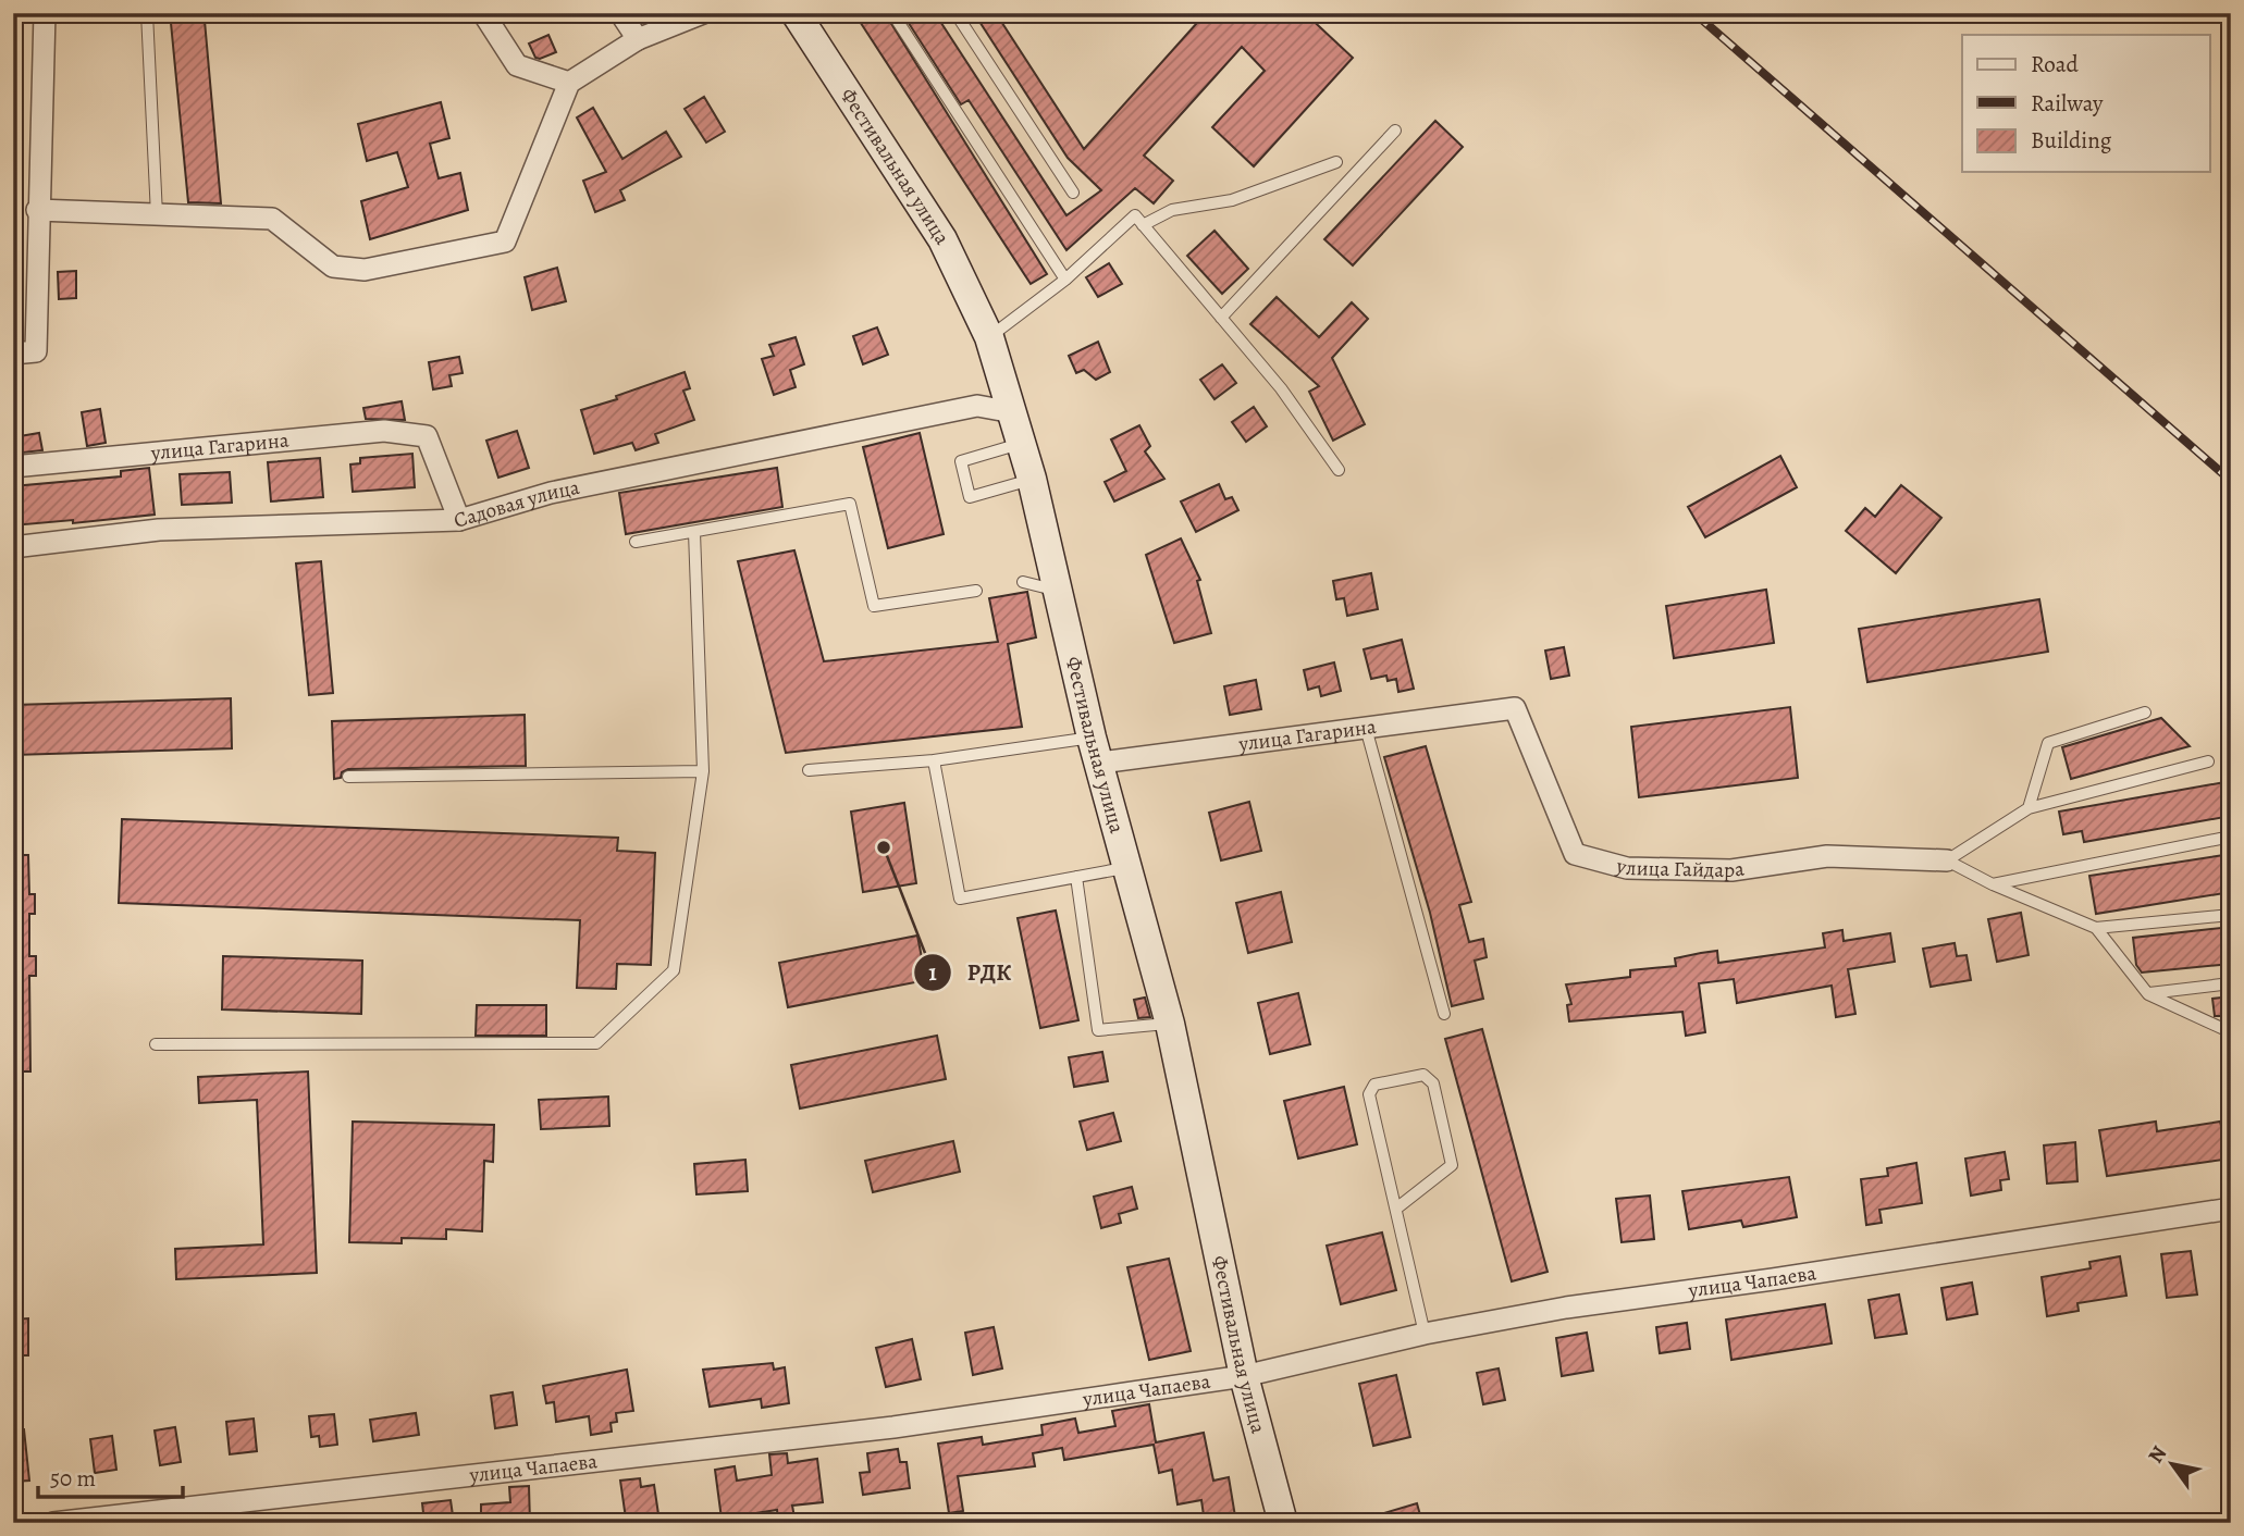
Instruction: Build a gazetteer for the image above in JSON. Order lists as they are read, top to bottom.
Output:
{
  "streets": {
    "street": [
      "Фестивальная улица",
      "улица Гагарина",
      "Садовая улица",
      "улица Гайдара",
      "улица Чапаева"
    ]
  },
  "crossings": [
    ["Фестивальная улица", "улица Гагарина"],
    ["Фестивальная улица", "Садовая улица"],
    ["Фестивальная улица", "улица Чапаева"],
    ["улица Гагарина", "Садовая улица"],
    ["улица Гагарина", "улица Гайдара"]
  ],
  "places": ["РДК"],
  "legend": ["Road", "Railway", "Building"],
  "scale_bar": "50 m",
  "north": "top left"
}
